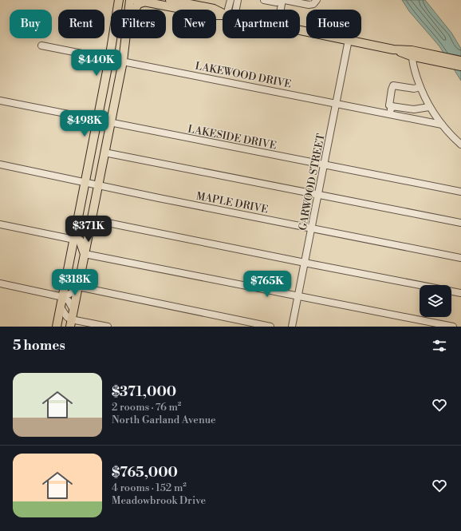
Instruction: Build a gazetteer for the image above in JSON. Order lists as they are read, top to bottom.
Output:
{
  "streets": {
    "street": [
      "LAKEWOOD DRIVE",
      "LAKESIDE DRIVE",
      "GARWOOD STREET",
      "MAPLE DRIVE"
    ]
  },
  "crossings": [
    ["LAKEWOOD DRIVE", "GARWOOD STREET"],
    ["LAKESIDE DRIVE", "GARWOOD STREET"],
    ["GARWOOD STREET", "MAPLE DRIVE"]
  ],
  "page": {
    "chip": [
      "Buy",
      "Rent",
      "Filters",
      "New",
      "Apartment",
      "House"
    ],
    "price": [
      "$440K",
      "$498K",
      "$371K",
      "$318K",
      "$765K"
    ],
    "heading": "5 homes",
    "list": [
      {
        "name": "$371,000",
        "note": "2 rooms · 76 m² · North Garland Avenue"
      },
      {
        "name": "$765,000",
        "note": "4 rooms · 152 m² · Meadowbrook Drive"
      }
    ]
  }
}
